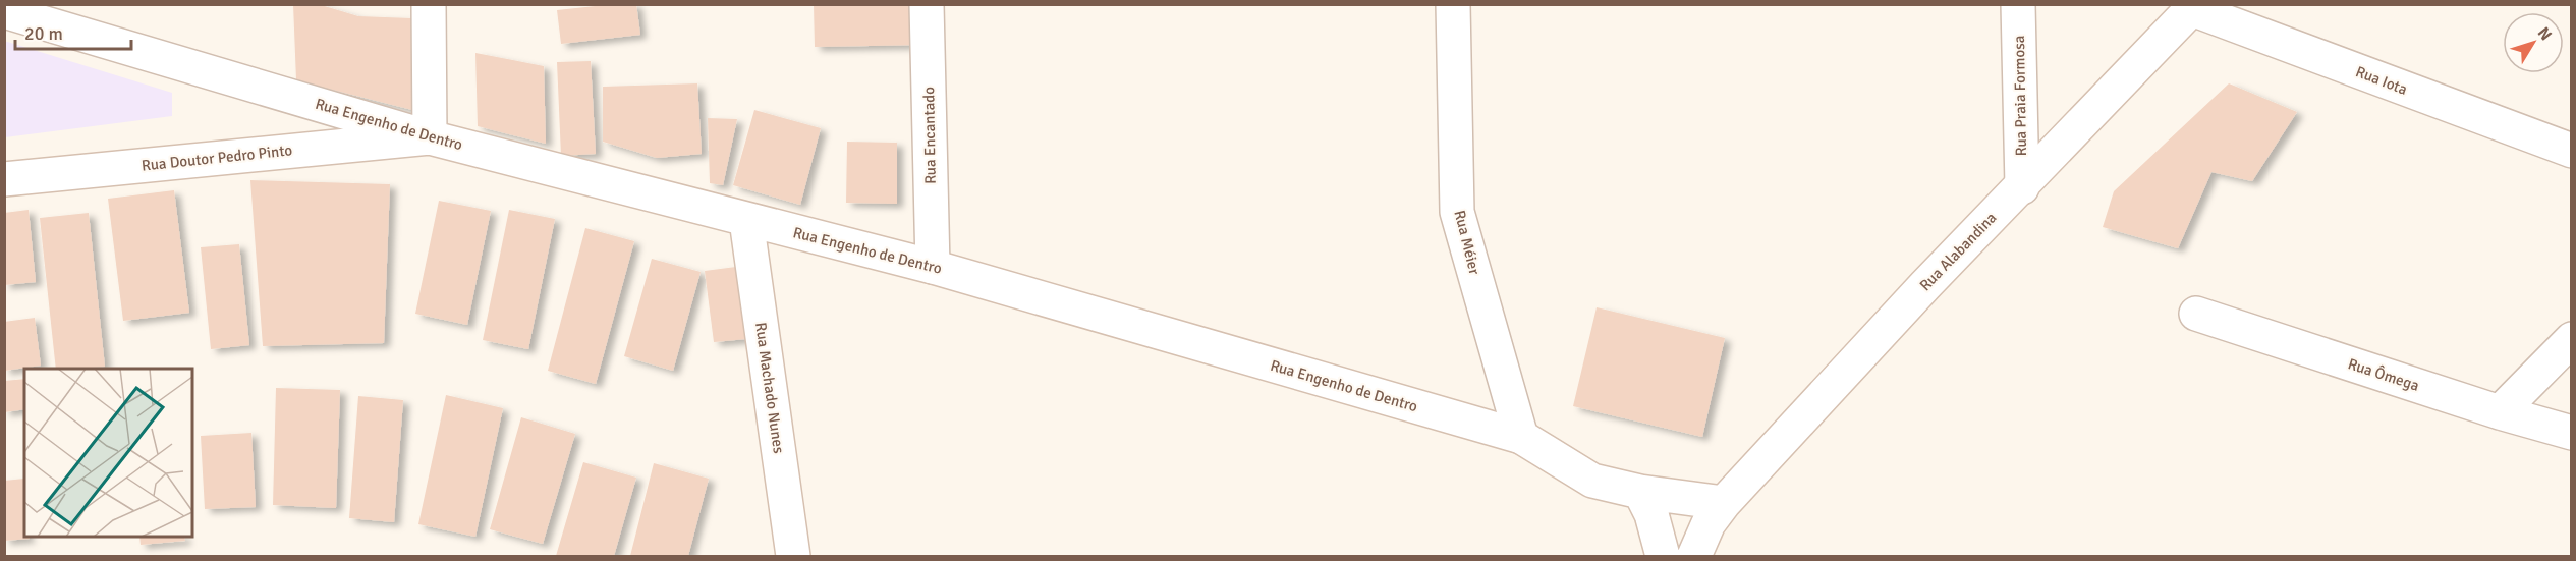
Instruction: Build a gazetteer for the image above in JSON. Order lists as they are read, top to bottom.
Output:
{
  "streets": {
    "street": [
      "Rua Iota",
      "Rua Praia Formosa",
      "Rua Engenho de Dentro",
      "Rua Encantado",
      "Rua Doutor Pedro Pinto",
      "Rua Méier",
      "Rua Alabandina",
      "Rua Ômega",
      "Rua Machado Nunes"
    ]
  },
  "crossings": [
    ["Rua Iota", "Rua Alabandina"],
    ["Rua Praia Formosa", "Rua Alabandina"],
    ["Rua Engenho de Dentro", "Rua Encantado"],
    ["Rua Engenho de Dentro", "Rua Doutor Pedro Pinto"],
    ["Rua Engenho de Dentro", "Rua Méier"],
    ["Rua Engenho de Dentro", "Rua Alabandina"],
    ["Rua Engenho de Dentro", "Rua Machado Nunes"]
  ],
  "scale_bar": "20 m",
  "north": "top right"
}
